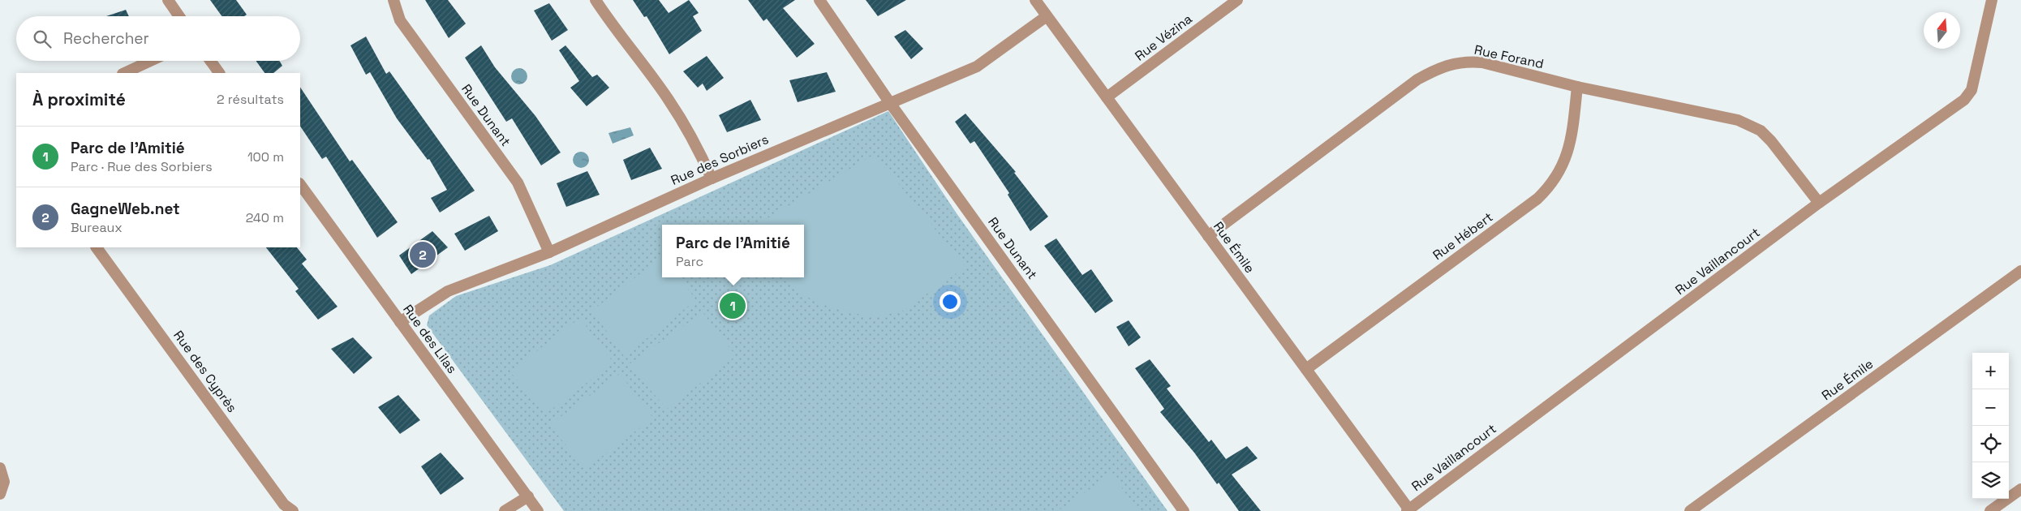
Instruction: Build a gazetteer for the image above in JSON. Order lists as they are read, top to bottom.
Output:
{
  "streets": {
    "street": [
      "Rue Vézina",
      "Rue Forand",
      "Rue Dunant",
      "Rue des Sorbiers",
      "Rue Hébert",
      "Rue Émile",
      "Rue Vaillancourt",
      "Rue des Lilas",
      "Rue des Cyprès"
    ]
  },
  "crossings": [
    ["Rue Vézina", "Rue Émile"],
    ["Rue Forand", "Rue Hébert"],
    ["Rue Forand", "Rue Émile"],
    ["Rue Forand", "Rue Vaillancourt"],
    ["Rue Dunant", "Rue des Sorbiers"],
    ["Rue des Sorbiers", "Rue Émile"],
    ["Rue des Sorbiers", "Rue des Lilas"],
    ["Rue Hébert", "Rue Émile"],
    ["Rue Émile", "Rue Vaillancourt"]
  ],
  "north": "top",
  "page": {
    "search": "Rechercher",
    "heading": ["À proximité", "2 résultats"],
    "list": [
      {
        "mark": "1",
        "name": "Parc de l'Amitié",
        "note": "Parc · Rue des Sorbiers",
        "value": "100 m"
      },
      {
        "mark": "2",
        "name": "GagneWeb.net",
        "note": "Bureaux",
        "value": "240 m"
      }
    ],
    "popup": ["Parc de l'Amitié", "Parc"],
    "pins": ["2", "1"],
    "map_buttons": ["+", "−"]
  }
}
